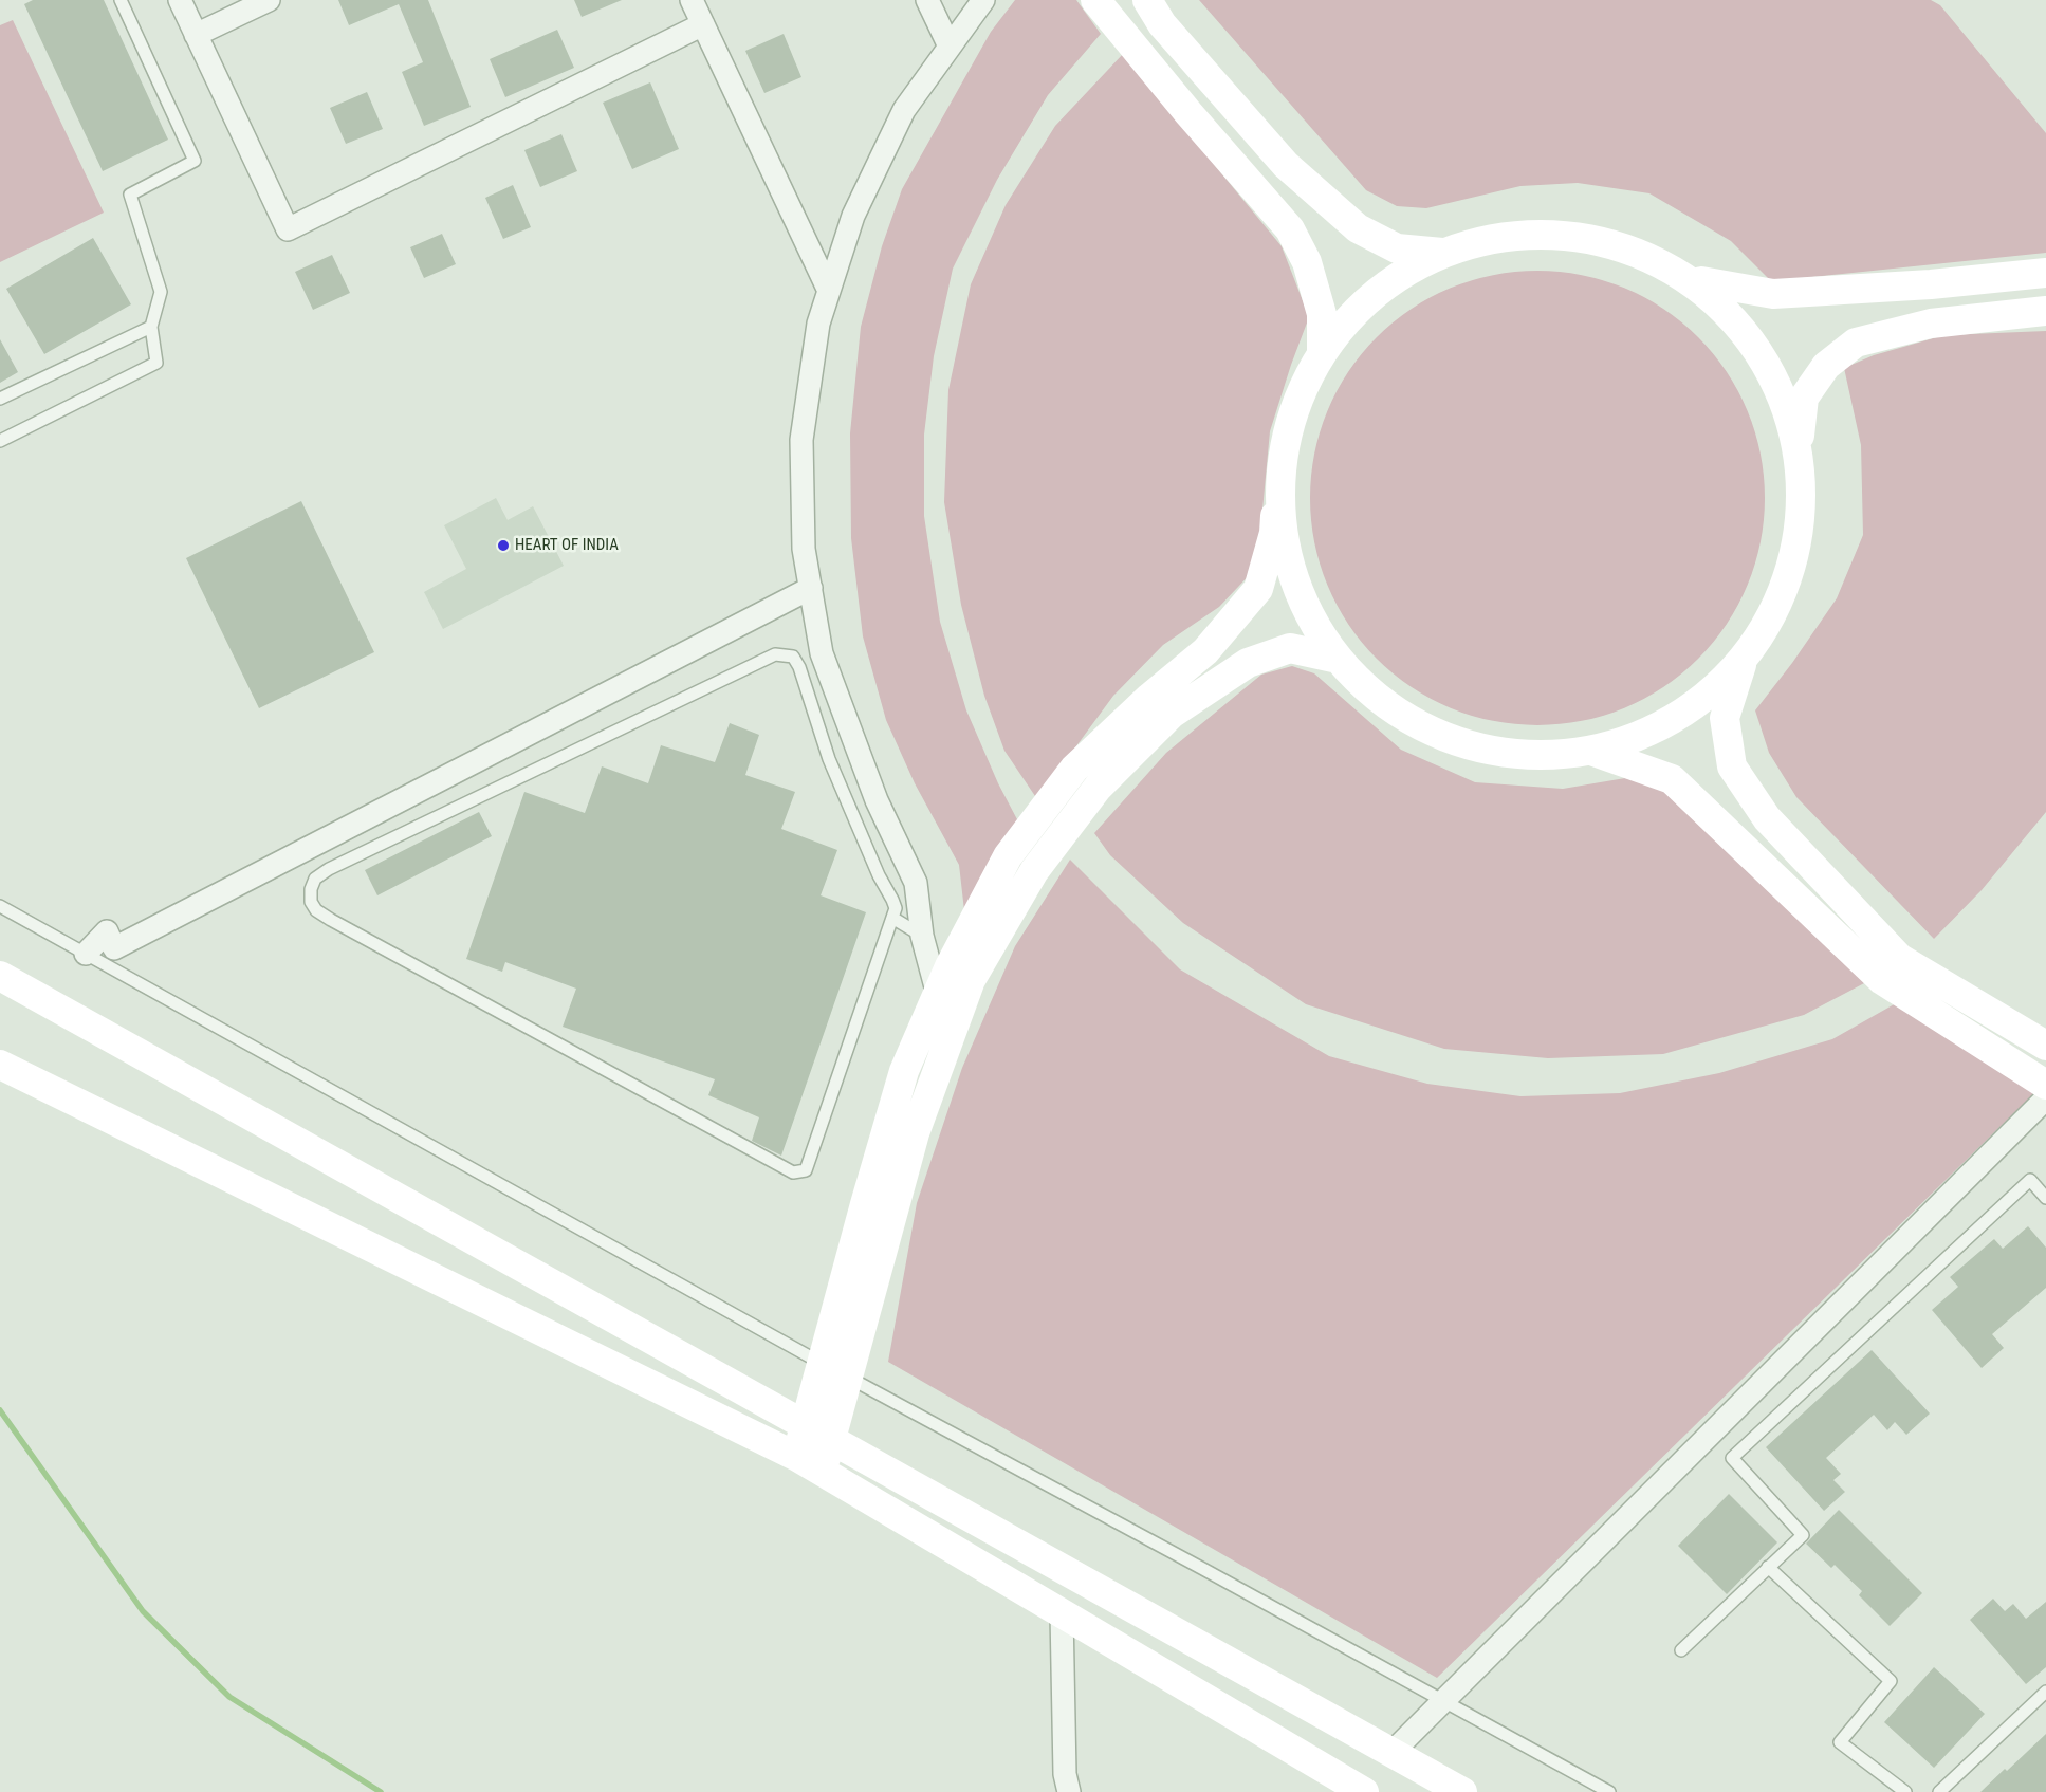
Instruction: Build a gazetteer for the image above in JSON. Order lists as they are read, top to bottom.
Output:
{
  "places": ["HEART OF INDIA"]
}
